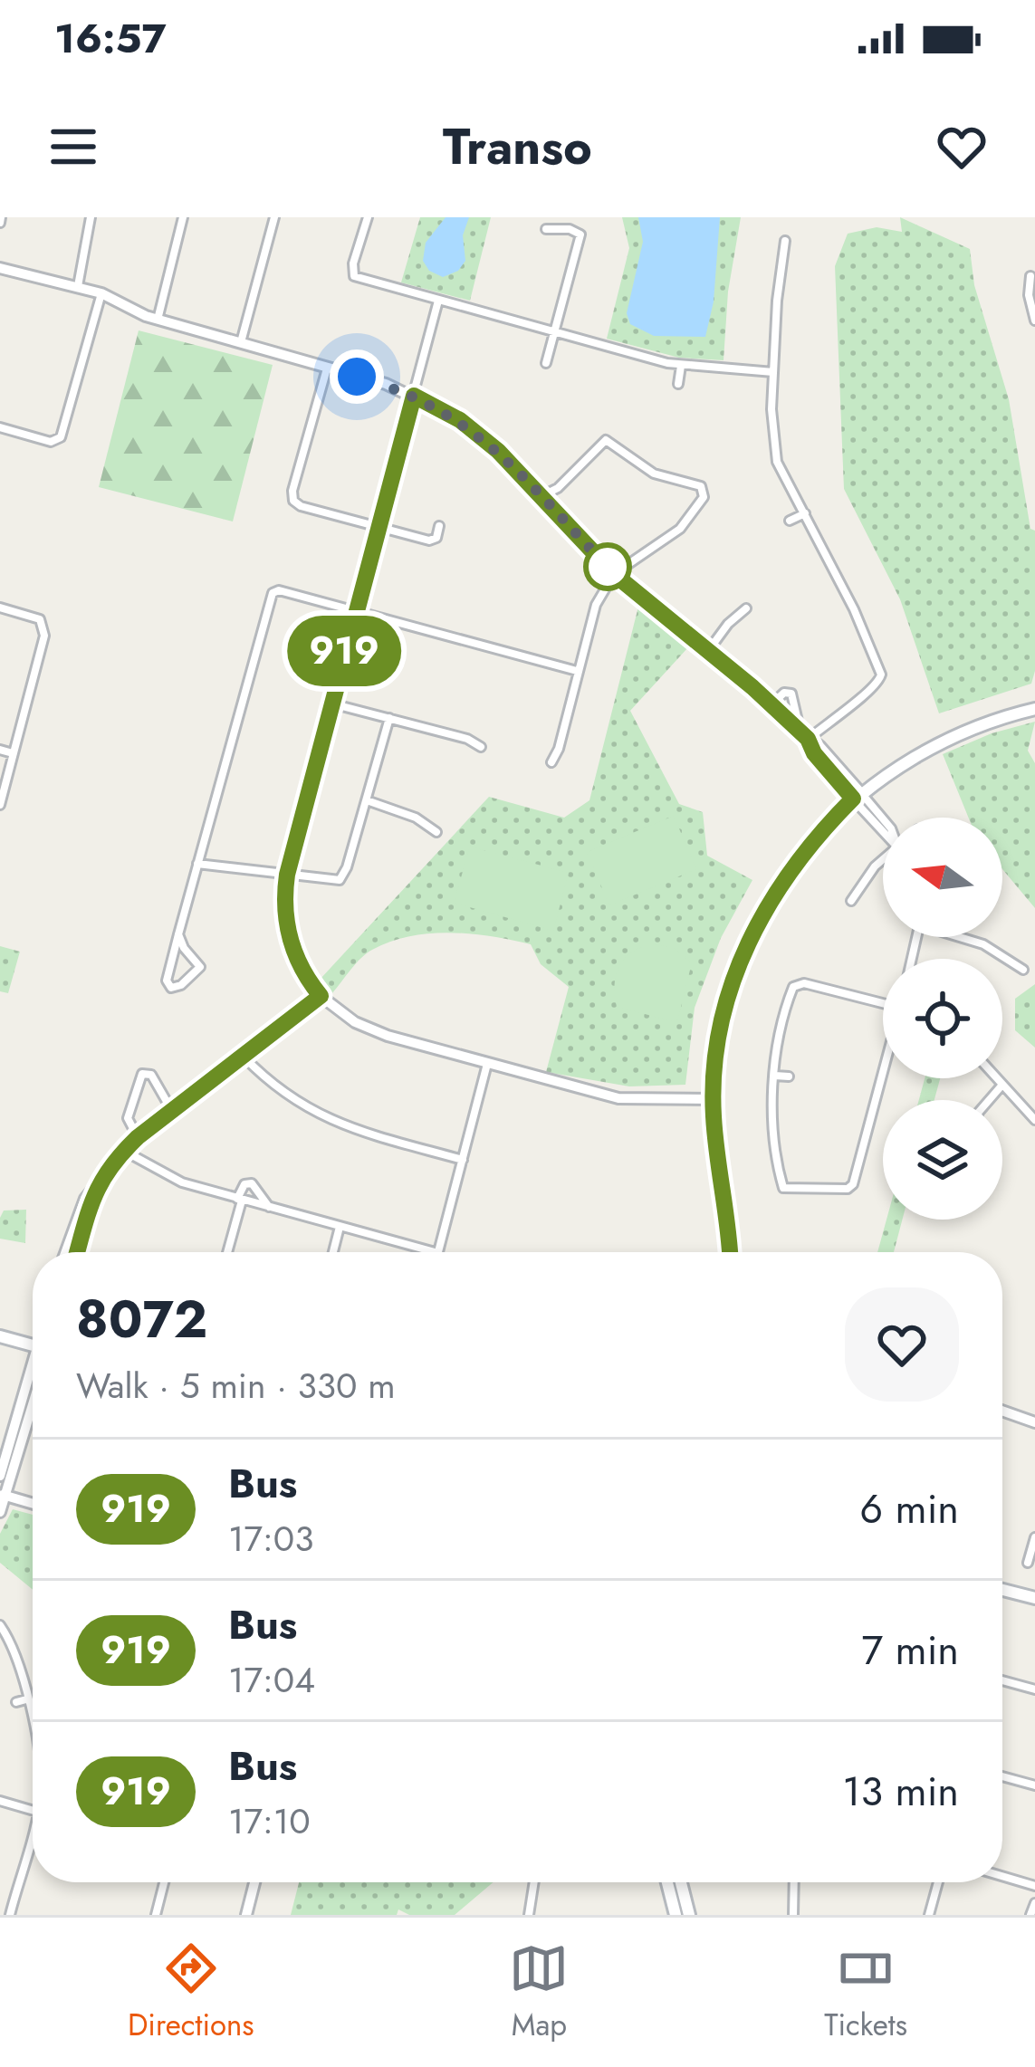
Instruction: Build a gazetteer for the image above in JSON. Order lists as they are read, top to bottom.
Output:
{
  "lines": ["bus line 919"],
  "north": "left",
  "page": {
    "status": "16:57",
    "header": "Transo",
    "on_map": "919",
    "heading": ["8072", "Walk · 5 min · 330 m"],
    "list": [
      {
        "mark": "919",
        "name": "Bus",
        "note": "17:03",
        "value": "6 min"
      },
      {
        "mark": "919",
        "name": "Bus",
        "note": "17:04",
        "value": "7 min"
      },
      {
        "mark": "919",
        "name": "Bus",
        "note": "17:10",
        "value": "13 min"
      }
    ],
    "tabs": ["Directions", "Map", "Tickets"]
  }
}
